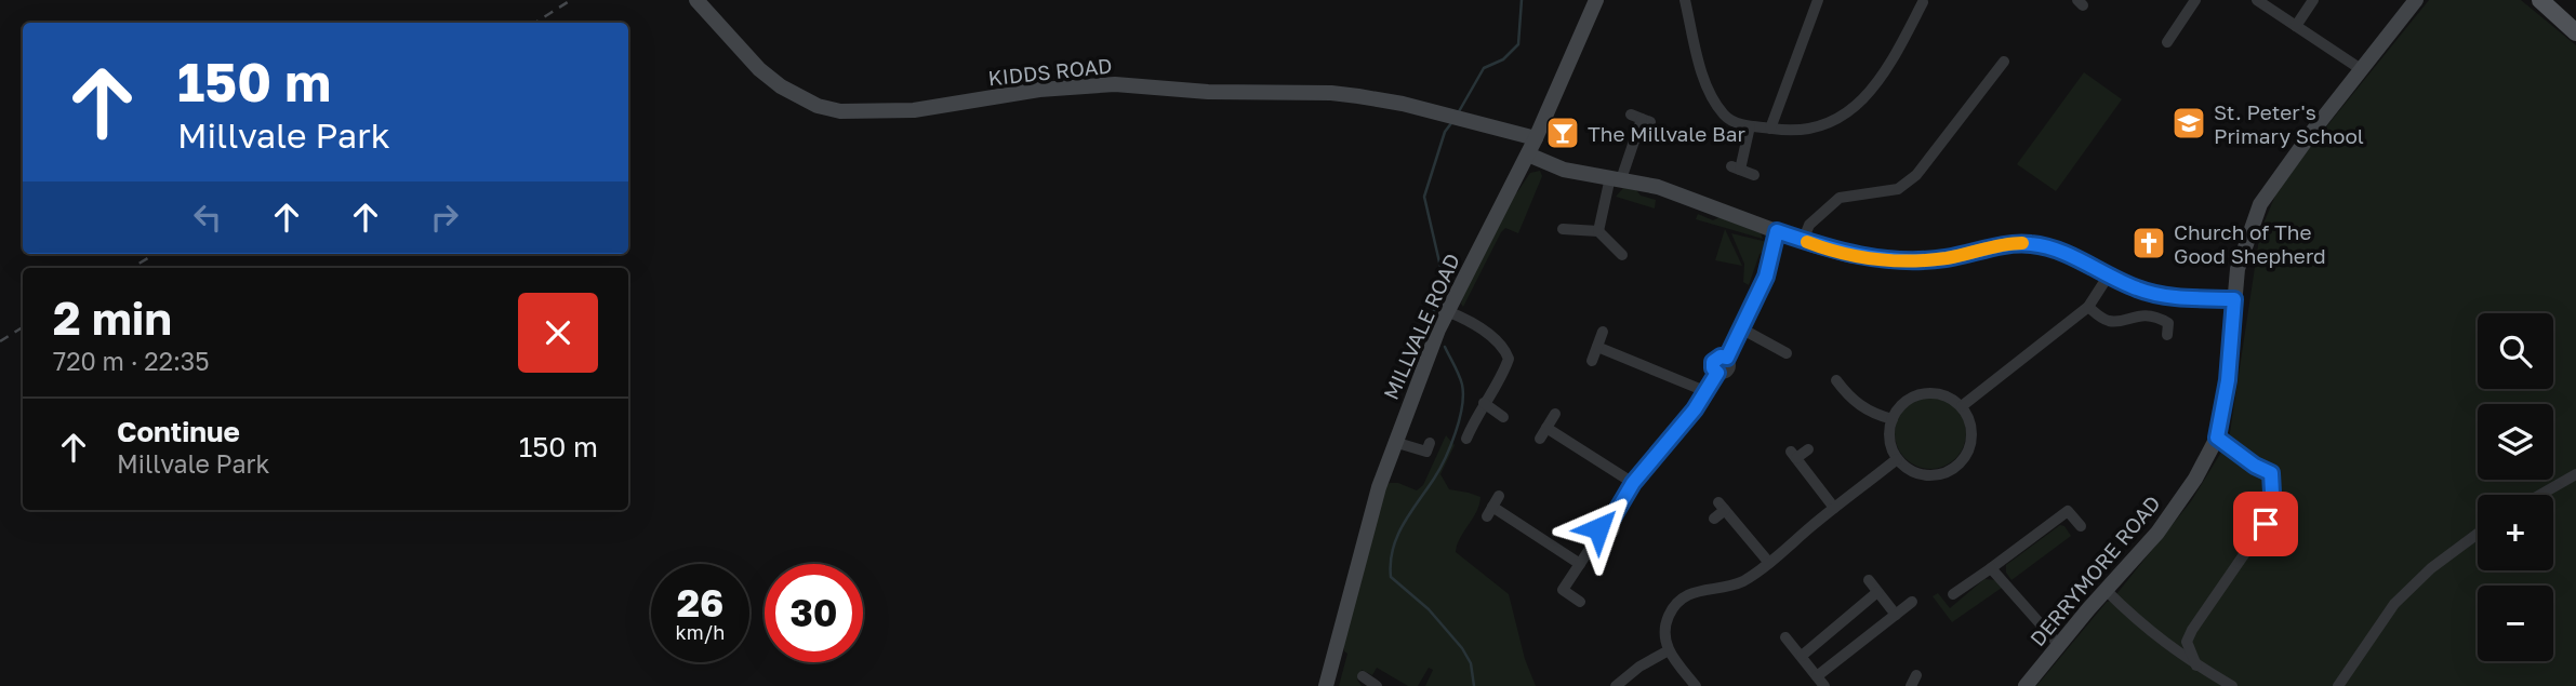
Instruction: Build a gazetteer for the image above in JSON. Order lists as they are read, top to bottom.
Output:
{
  "streets": {
    "street": ["KIDDS ROAD", "MILLVALE ROAD", "DERRYMORE ROAD"]
  },
  "crossings": [
    ["KIDDS ROAD", "MILLVALE ROAD"]
  ],
  "places": {
    "school or university": ["St. Peter's Primary School"],
    "bar": ["The Millvale Bar"],
    "church": ["Church of The Good Shepherd"]
  },
  "page": {
    "turn": ["150 m", "Millvale Park"],
    "heading": ["2 min", "720 m · 22:35"],
    "map_buttons": ["+", "−"],
    "list": [
      {
        "name": "Continue",
        "note": "Millvale Park",
        "value": "150 m"
      }
    ],
    "speed": "26 km/h",
    "limit": "30"
  }
}
